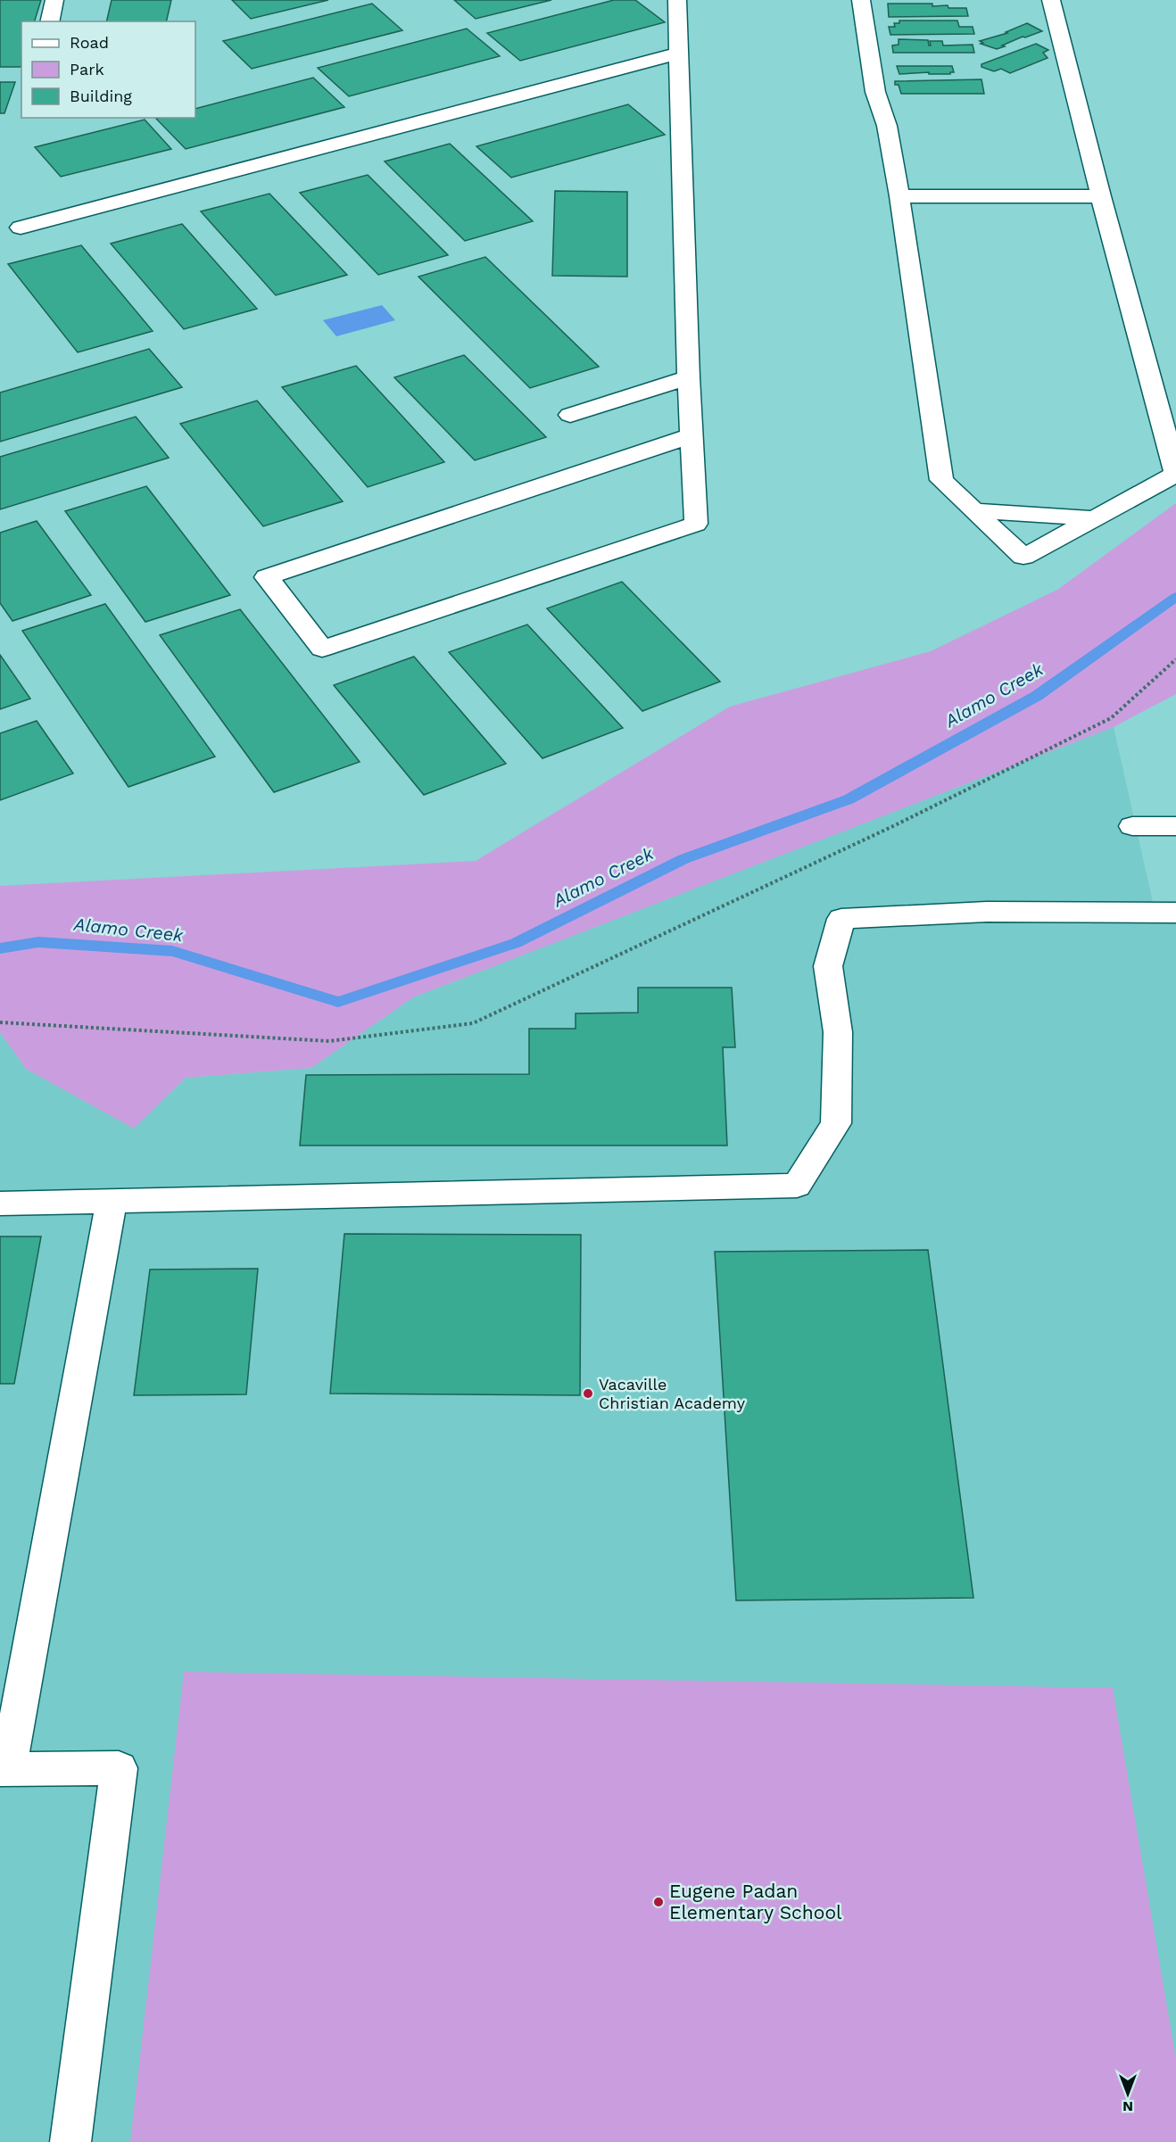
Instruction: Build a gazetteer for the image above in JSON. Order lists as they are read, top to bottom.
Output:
{
  "water": ["Alamo Creek"],
  "places": ["Vacaville Christian Academy", "Eugene Padan Elementary School"],
  "legend": ["Road", "Park", "Building"],
  "north": "bottom"
}
